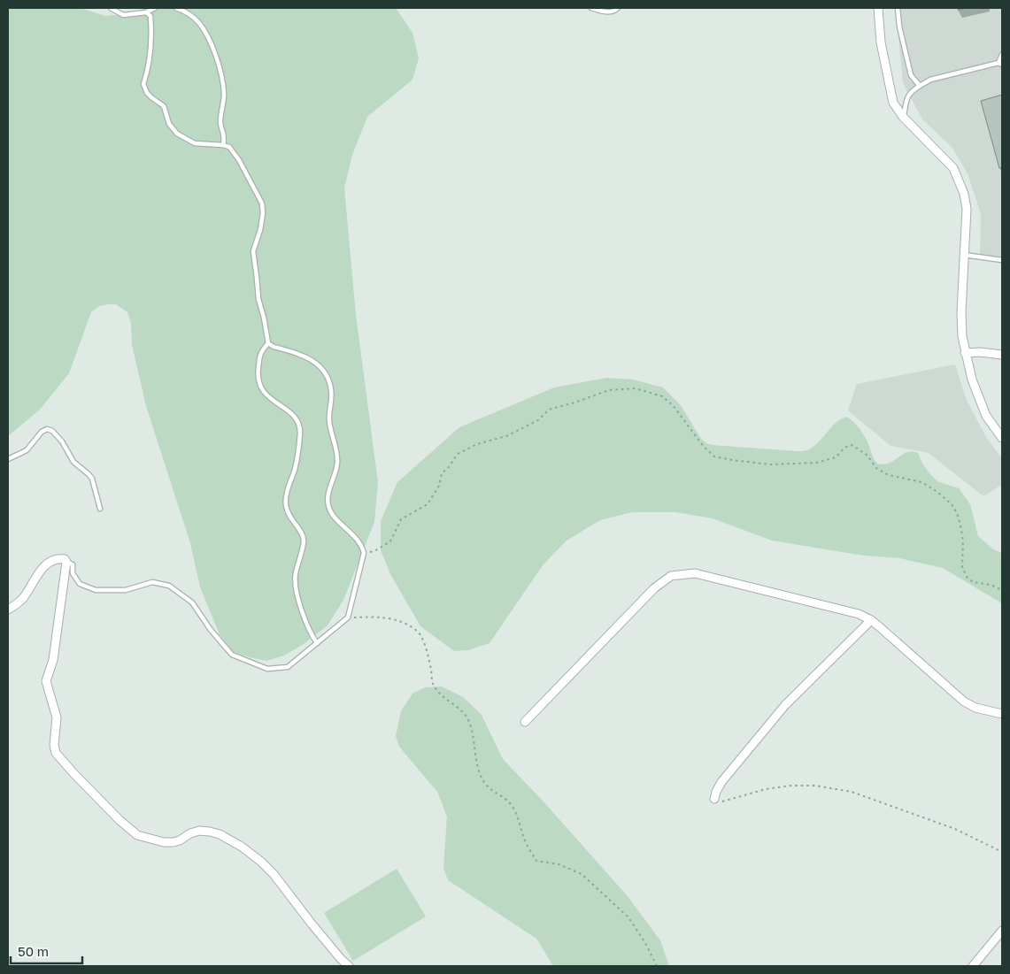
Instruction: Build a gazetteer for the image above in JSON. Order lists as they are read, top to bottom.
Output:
{
  "scale_bar": "50 m"
}
